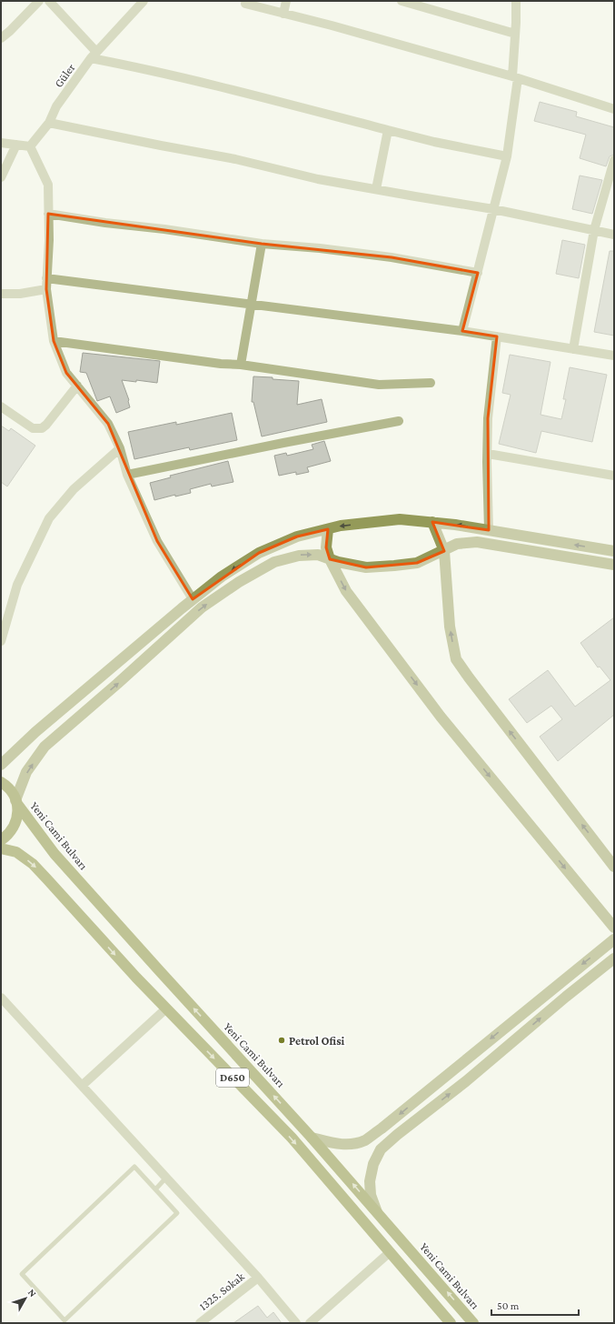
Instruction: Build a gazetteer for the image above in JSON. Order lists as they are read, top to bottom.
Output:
{
  "streets": {
    "main road": ["Yeni Cami Bulvarı", "D650"],
    "street": ["Güler", "1325. Sokak"]
  },
  "places": ["Petrol Ofisi"],
  "scale_bar": "50 m",
  "north": "top right"
}
